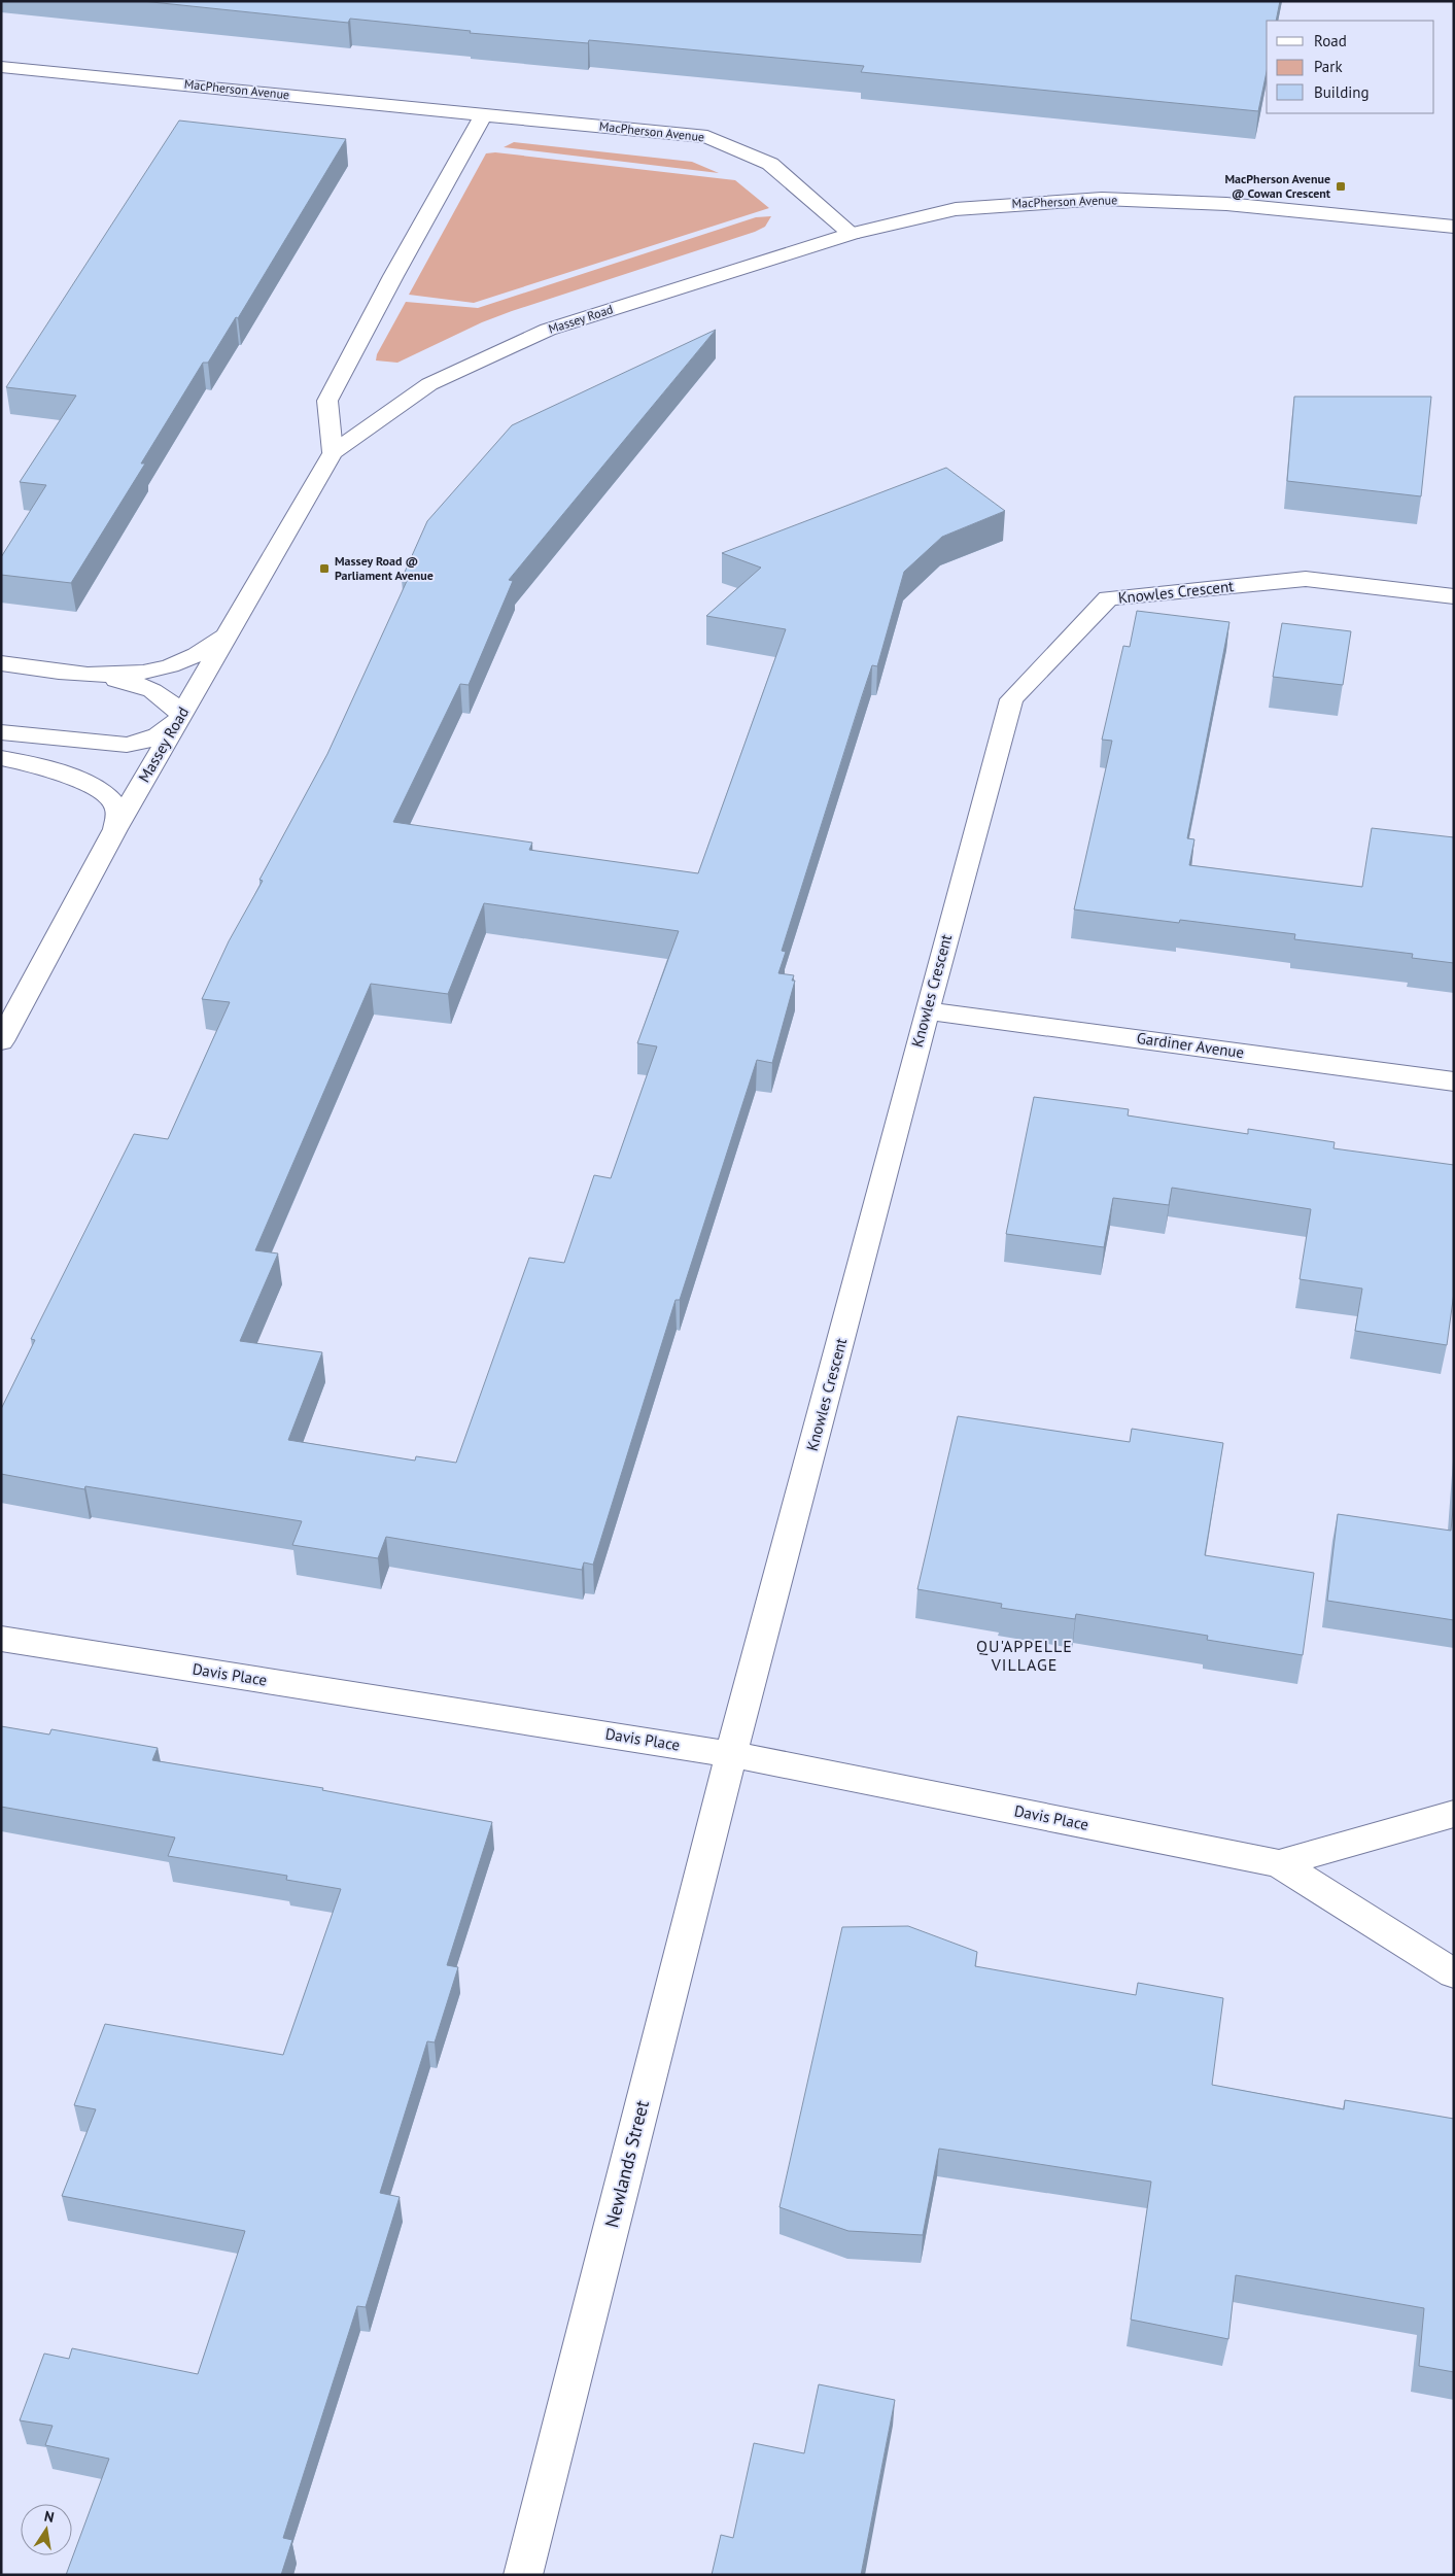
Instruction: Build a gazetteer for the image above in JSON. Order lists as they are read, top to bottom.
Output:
{
  "streets": {
    "street": [
      "MacPherson Avenue",
      "Massey Road",
      "Knowles Crescent",
      "Gardiner Avenue",
      "Davis Place",
      "Newlands Street"
    ]
  },
  "crossings": [
    ["MacPherson Avenue", "Massey Road"],
    ["Knowles Crescent", "Gardiner Avenue"],
    ["Knowles Crescent", "Davis Place"],
    ["Knowles Crescent", "Newlands Street"],
    ["Davis Place", "Newlands Street"]
  ],
  "districts": ["QU'APPELLE VILLAGE"],
  "places": {
    "transit": ["MacPherson Avenue @ Cowan Crescent", "Massey Road @ Parliament Avenue"]
  },
  "legend": ["Road", "Park", "Building"],
  "north": "top"
}
